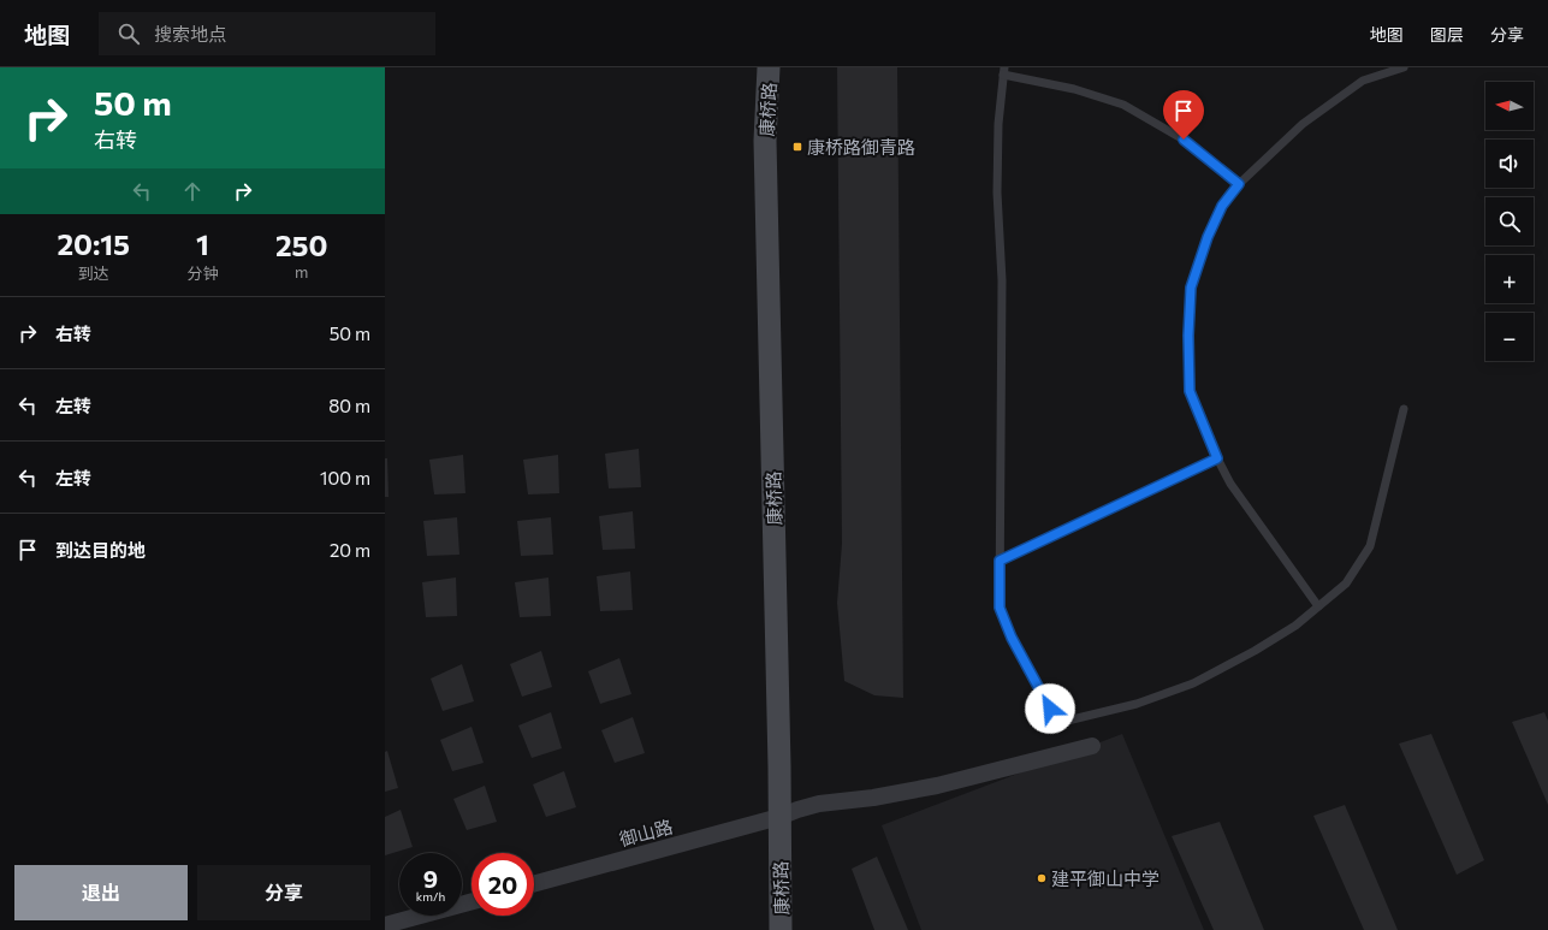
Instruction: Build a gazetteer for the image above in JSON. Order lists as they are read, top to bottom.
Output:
{
  "streets": {
    "main road": ["康桥路"],
    "street": ["御山路"]
  },
  "crossings": [
    ["康桥路", "御山路"]
  ],
  "places": {
    "transit": ["康桥路御青路"],
    "other": ["建平御山中学"]
  },
  "north": "left",
  "page": {
    "header": "地图",
    "search": "搜索地点",
    "nav": ["地图", "图层", "分享"],
    "turn": ["50 m", "右转"],
    "map_buttons": ["+", "−"],
    "eta": [
      "20:15",
      "到达",
      "1",
      "分钟",
      "250",
      "m"
    ],
    "list": [
      {
        "name": "右转",
        "value": "50 m"
      },
      {
        "name": "左转",
        "value": "80 m"
      },
      {
        "name": "左转",
        "value": "100 m"
      },
      {
        "name": "到达目的地",
        "value": "20 m"
      }
    ],
    "speed": "9 km/h",
    "limit": "20",
    "buttons": ["退出", "分享"]
  }
}
